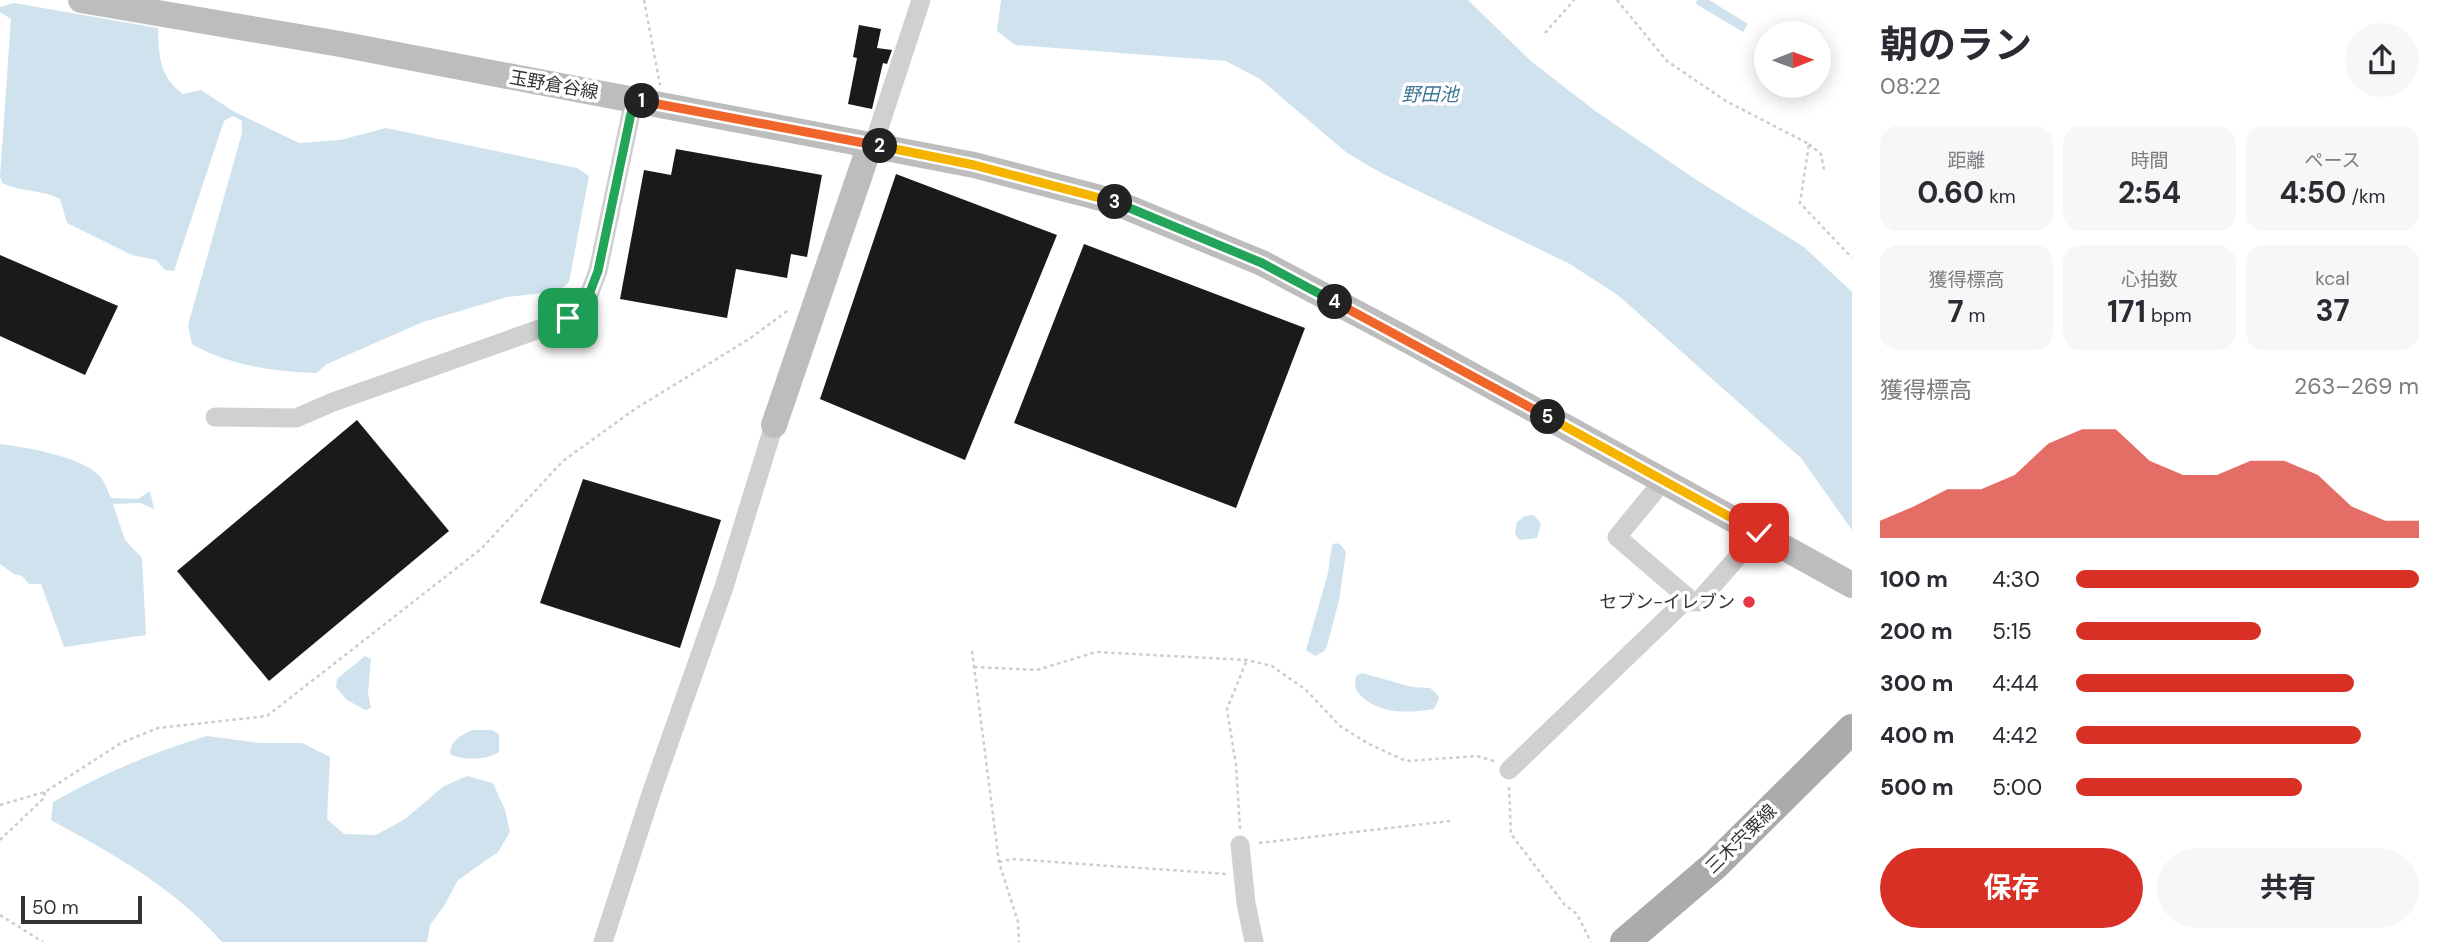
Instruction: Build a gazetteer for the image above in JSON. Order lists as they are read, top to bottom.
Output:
{
  "streets": {
    "main road": ["玉野倉谷線", "三木宍粟線"]
  },
  "water": ["野田池"],
  "places": ["セブン-イレブン"],
  "scale_bar": "50 m",
  "north": "right",
  "page": {
    "heading": ["朝のラン", "08:22"],
    "pins": [
      "1",
      "2",
      "3",
      "4",
      "5"
    ],
    "stats": [
      ["距離", "0.60 km"],
      ["時間", "2:54"],
      ["ペース", "4:50 /km"],
      ["獲得標高", "7 m"],
      ["心拍数", "171 bpm"],
      ["kcal", "37"]
    ],
    "chart": ["獲得標高", "263–269 m"],
    "list": [
      {
        "name": "100 m",
        "note": "4:30"
      },
      {
        "name": "200 m",
        "note": "5:15"
      },
      {
        "name": "300 m",
        "note": "4:44"
      },
      {
        "name": "400 m",
        "note": "4:42"
      },
      {
        "name": "500 m",
        "note": "5:00"
      }
    ],
    "buttons": ["保存", "共有"],
    "scale": "50 m"
  }
}
